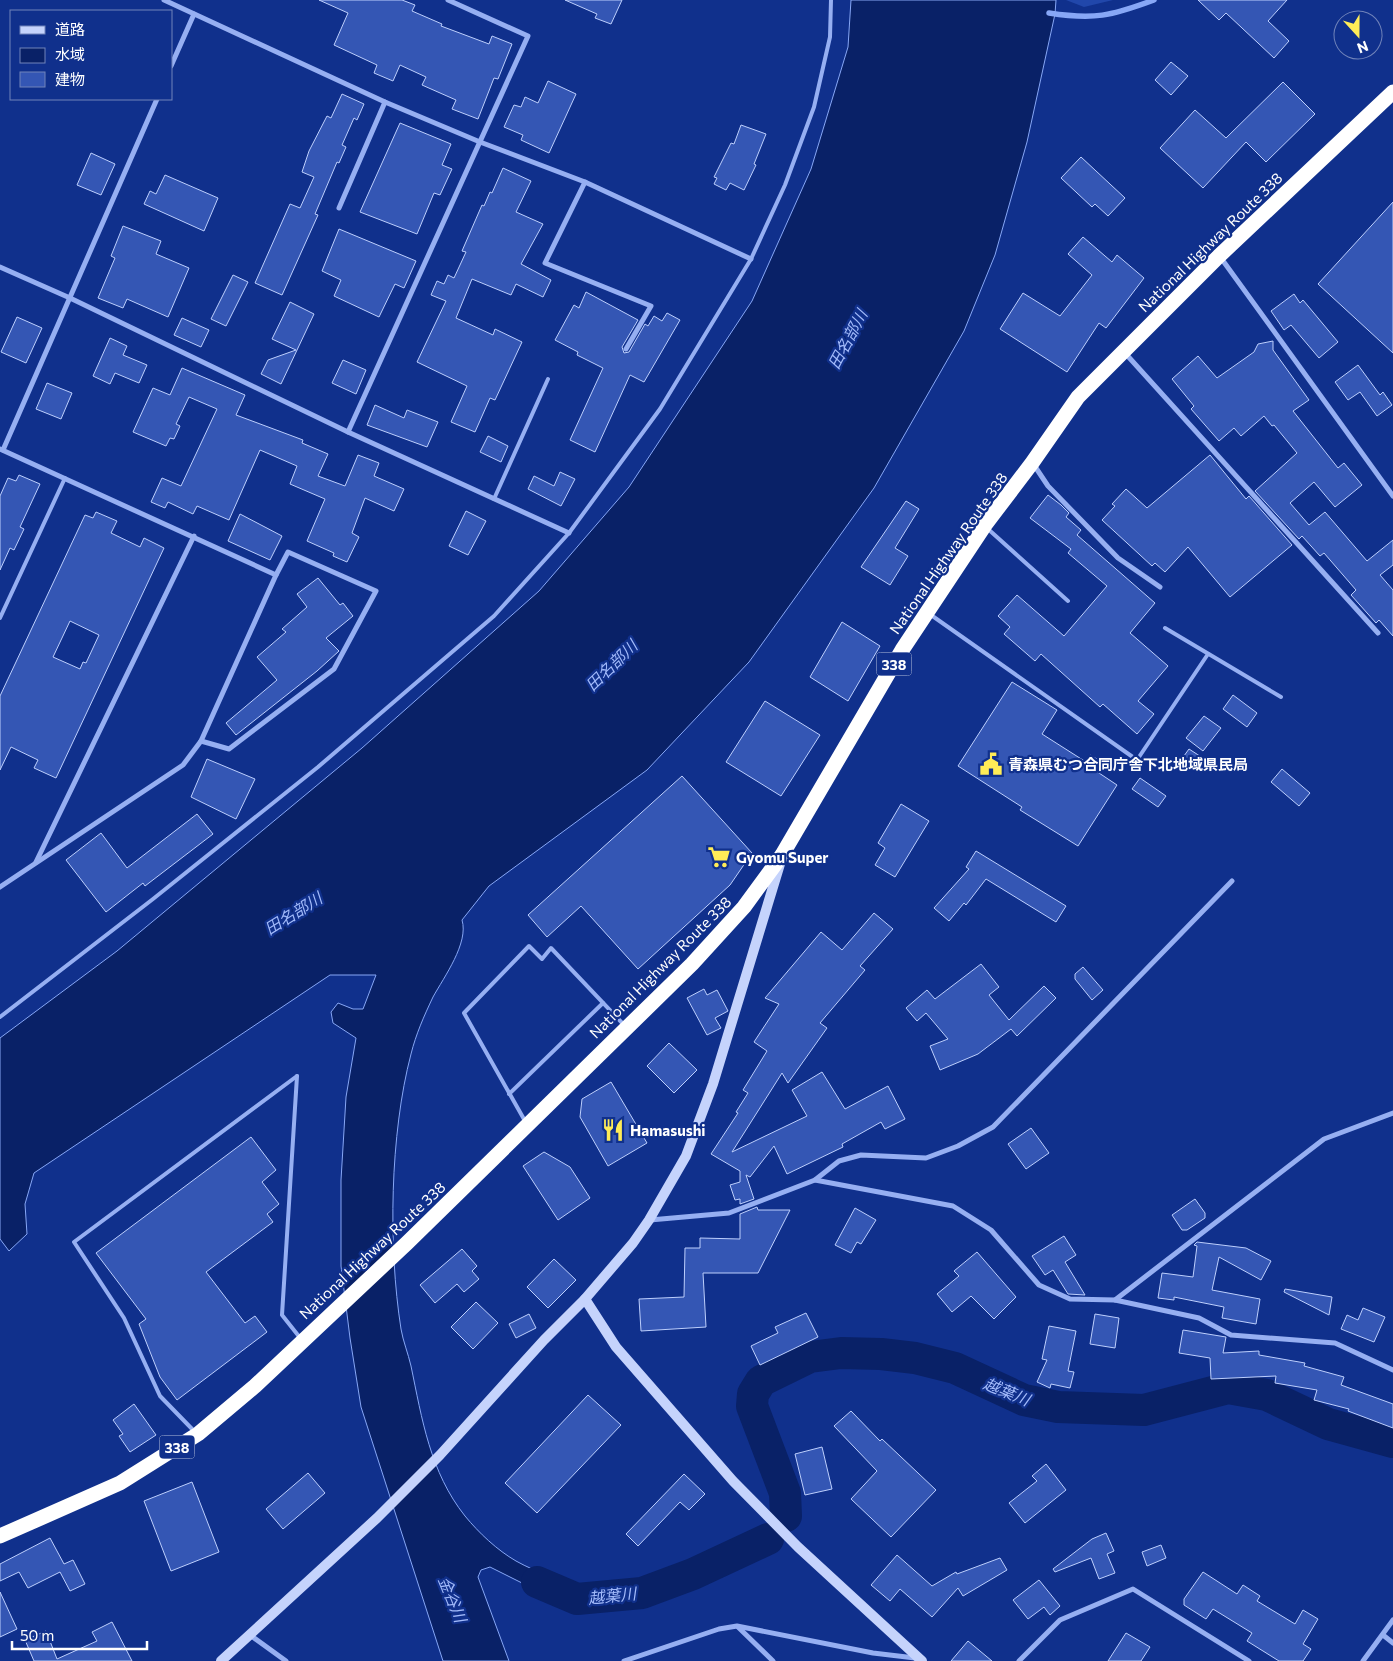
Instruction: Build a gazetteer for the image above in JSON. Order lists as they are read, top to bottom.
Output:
{
  "streets": {
    "highway": ["National Highway Route 338", "338"]
  },
  "water": ["田名部川", "越葉川", "金谷川"],
  "places": {
    "public building": ["青森県むつ合同庁舎下北地域県民局"],
    "supermarket": ["Gyomu Super"],
    "restaurant": ["Hamasushi"]
  },
  "legend": ["道路", "水域", "建物"],
  "scale_bar": "50 m",
  "north": "bottom"
}
